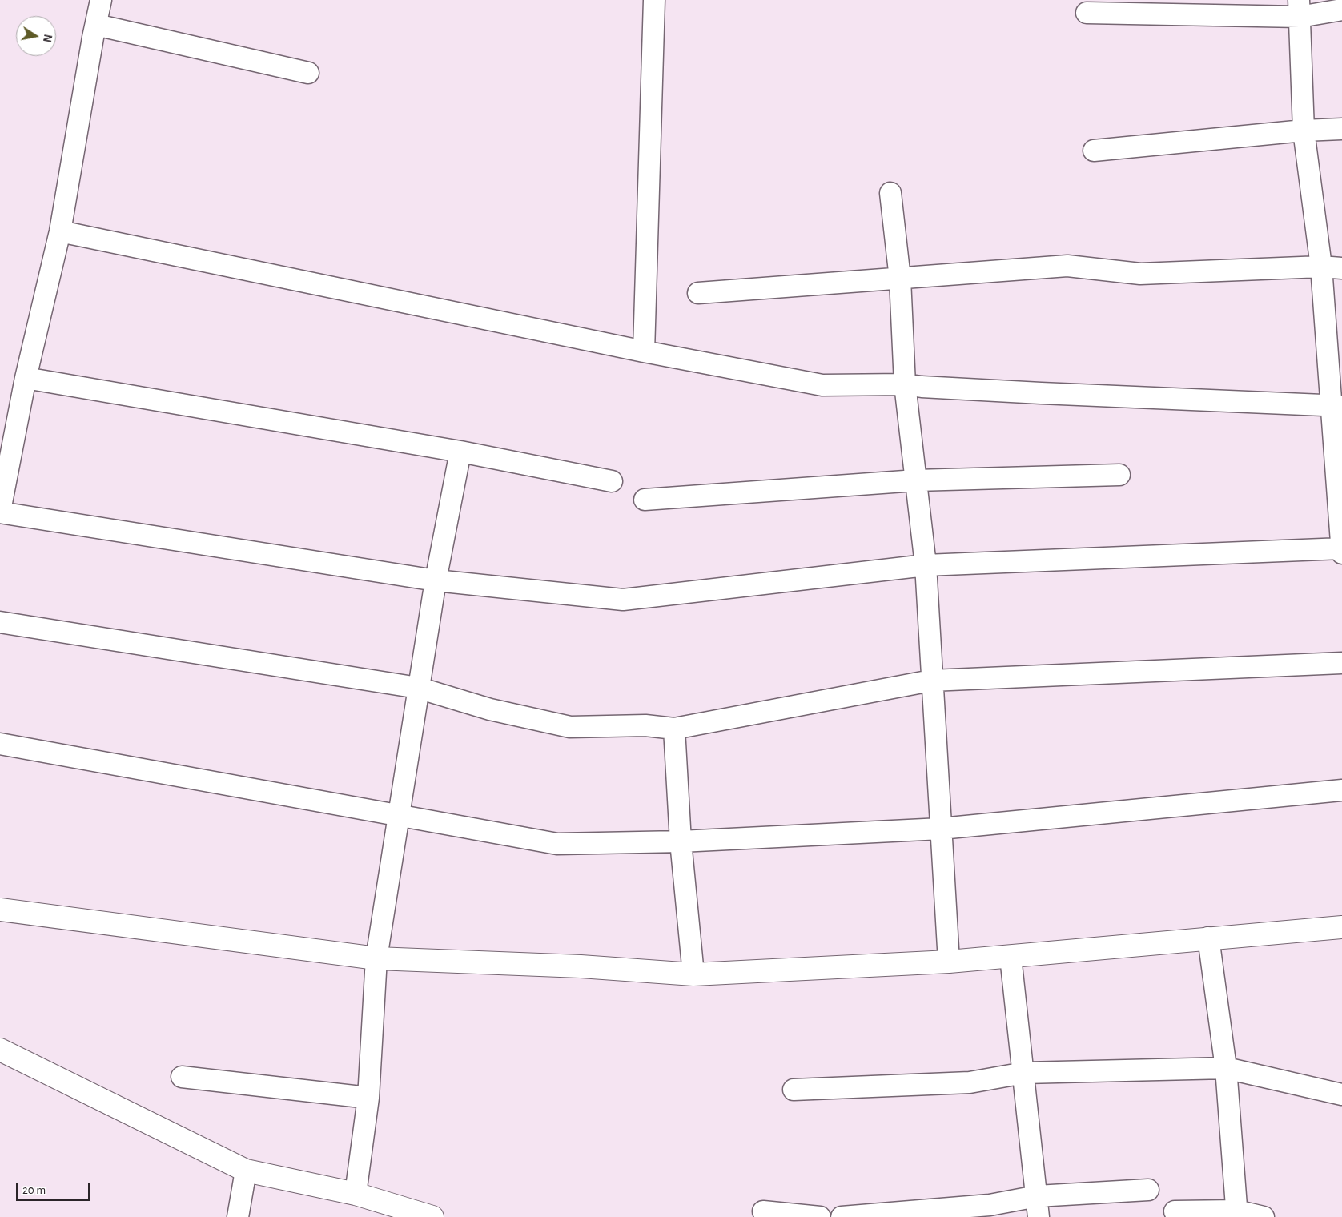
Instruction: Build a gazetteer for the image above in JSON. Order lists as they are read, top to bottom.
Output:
{
  "scale_bar": "20 m",
  "north": "right"
}
